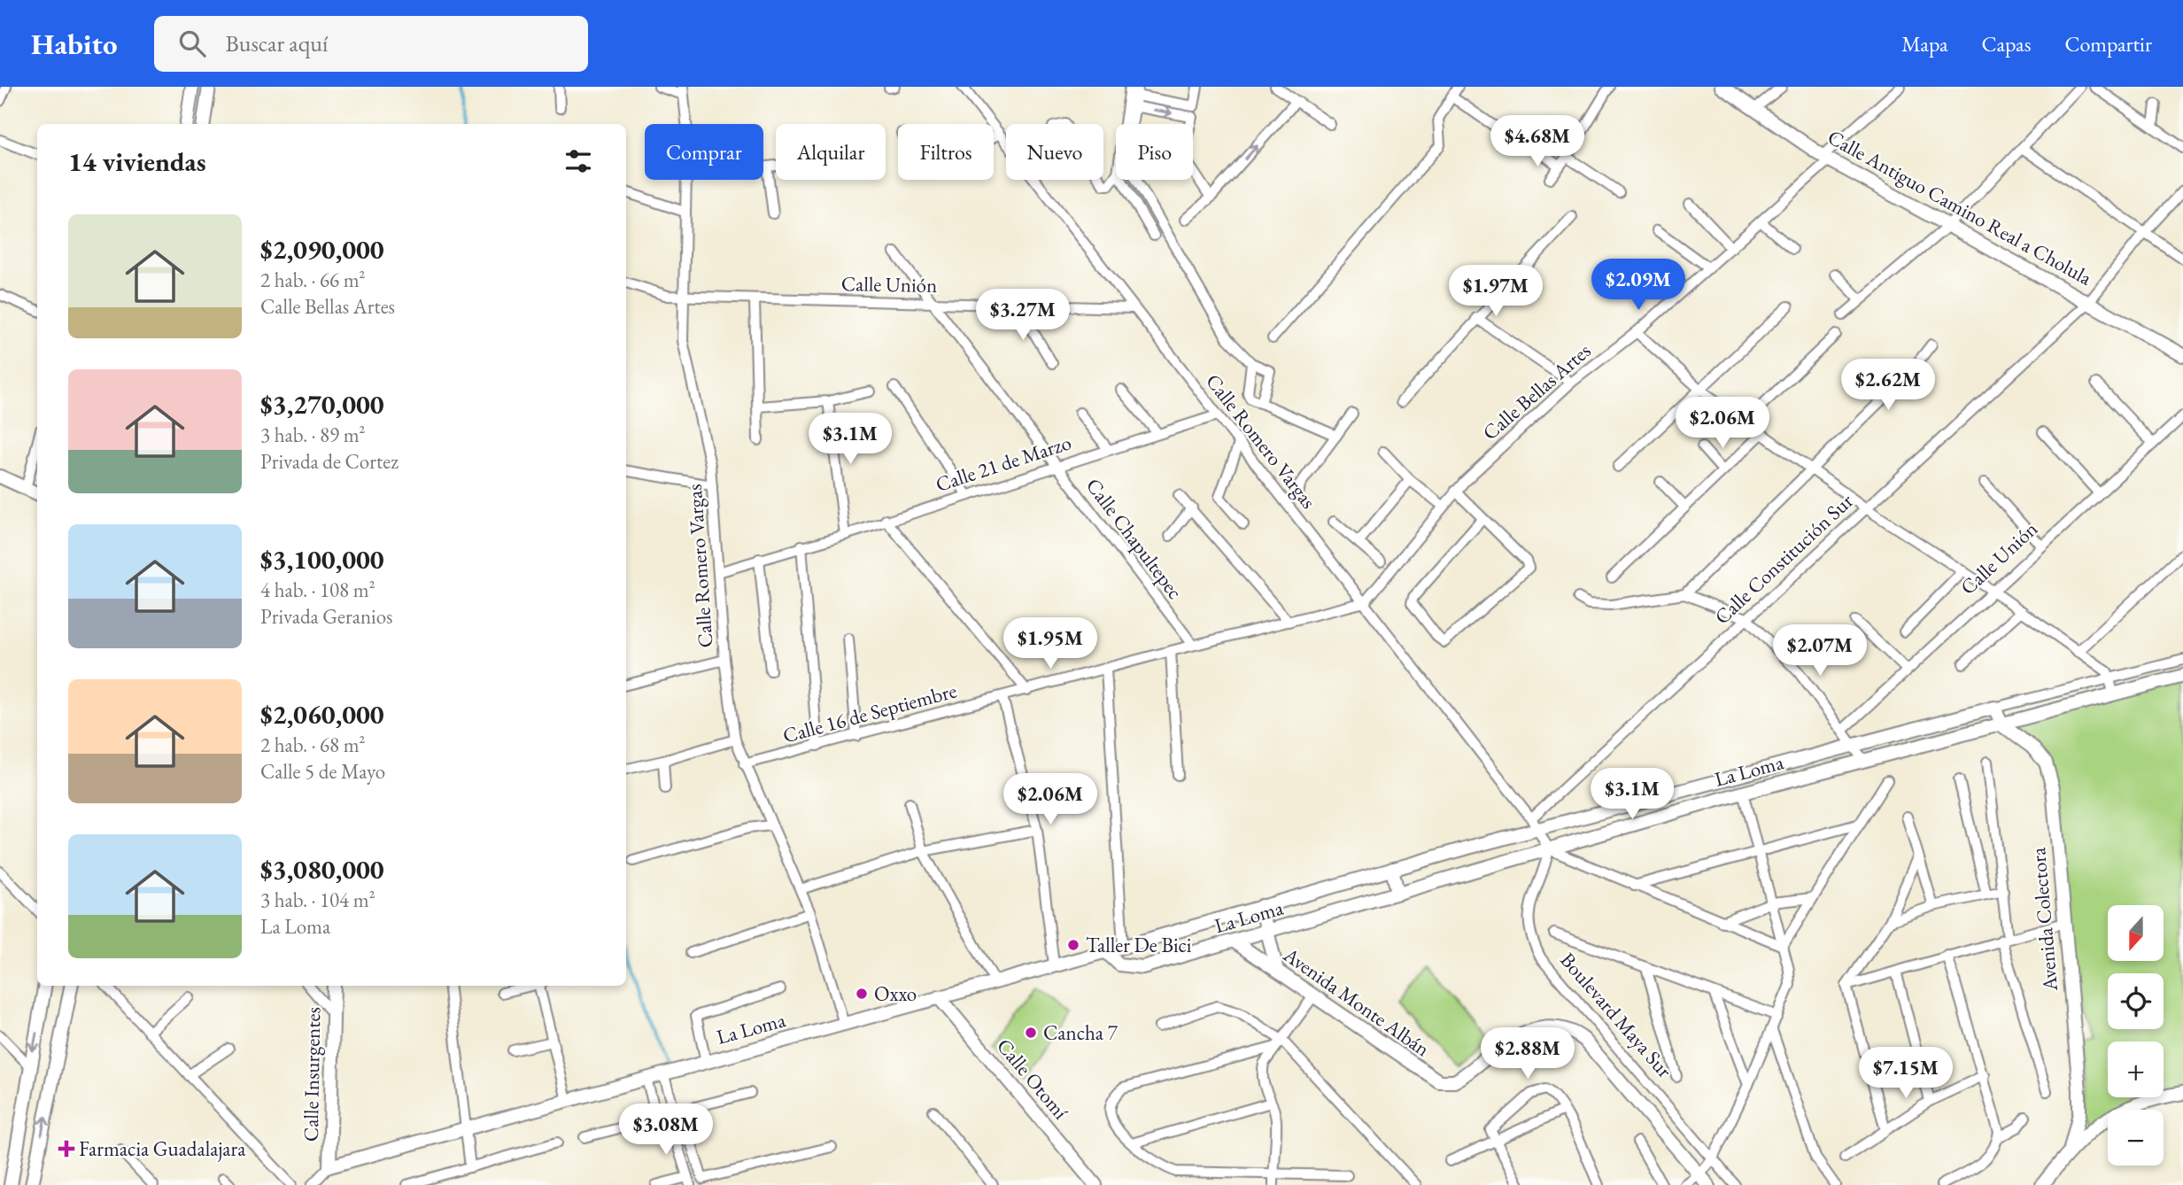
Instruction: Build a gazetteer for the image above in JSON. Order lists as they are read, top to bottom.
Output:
{
  "streets": {
    "street": [
      "Calle Antiguo Camino Real a Cholula",
      "Calle Unión",
      "Calle Bellas Artes",
      "Calle Romero Vargas",
      "Calle 21 de Marzo",
      "Calle Chapultepec",
      "Calle Constitución Sur",
      "Calle 16 de Septiembre",
      "La Loma",
      "Avenida Colectora",
      "Avenida Monte Albán",
      "Boulevard Maya Sur",
      "Calle Insurgentes",
      "Calle Otomí"
    ]
  },
  "crossings": [
    ["Calle Antiguo Camino Real a Cholula", "Calle Bellas Artes"],
    ["Calle Antiguo Camino Real a Cholula", "Calle Constitución Sur"],
    ["Calle Unión", "Calle Romero Vargas"],
    ["Calle Unión", "Calle Chapultepec"],
    ["Calle Bellas Artes", "Calle Romero Vargas"],
    ["Calle Bellas Artes", "Calle 16 de Septiembre"],
    ["Calle Romero Vargas", "Calle 21 de Marzo"],
    ["Calle Romero Vargas", "Calle Constitución Sur"],
    ["Calle Romero Vargas", "Calle 16 de Septiembre"],
    ["Calle Romero Vargas", "La Loma"],
    ["Calle 21 de Marzo", "Calle Chapultepec"],
    ["Calle Chapultepec", "Calle 16 de Septiembre"],
    ["La Loma", "Avenida Colectora"],
    ["La Loma", "Avenida Monte Albán"],
    ["La Loma", "Boulevard Maya Sur"],
    ["La Loma", "Calle Insurgentes"],
    ["La Loma", "Calle Otomí"]
  ],
  "places": {
    "other": ["Taller De Bici", "Oxxo", "Cancha 7"],
    "health": ["Farmacia Guadalajara"]
  },
  "north": "bottom",
  "page": {
    "header": "Habito",
    "search": "Buscar aquí",
    "nav": ["Mapa", "Capas", "Compartir"],
    "price": [
      "$4.68M",
      "$2.09M",
      "$1.97M",
      "$3.27M",
      "$2.62M",
      "$2.06M",
      "$3.1M",
      "$1.95M",
      "$2.07M",
      "$3.1M",
      "$2.06M",
      "$2.88M",
      "$7.15M",
      "$3.08M"
    ],
    "chip": [
      "Comprar",
      "Alquilar",
      "Filtros",
      "Nuevo",
      "Piso"
    ],
    "heading": "14 viviendas",
    "list": [
      {
        "name": "$2,090,000",
        "note": "2 hab. · 66 m² · Calle Bellas Artes"
      },
      {
        "name": "$3,270,000",
        "note": "3 hab. · 89 m² · Privada de Cortez"
      },
      {
        "name": "$3,100,000",
        "note": "4 hab. · 108 m² · Privada Geranios"
      },
      {
        "name": "$2,060,000",
        "note": "2 hab. · 68 m² · Calle 5 de Mayo"
      },
      {
        "name": "$3,080,000",
        "note": "3 hab. · 104 m² · La Loma"
      }
    ],
    "map_buttons": ["+", "−"]
  }
}
